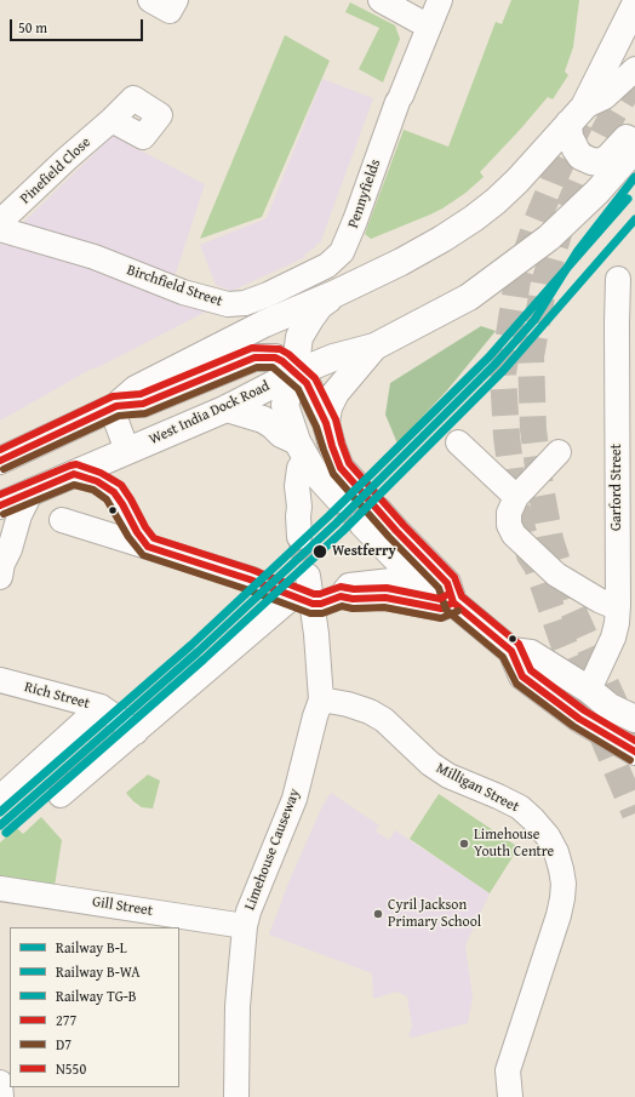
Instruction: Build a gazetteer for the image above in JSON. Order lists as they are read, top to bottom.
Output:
{
  "streets": {
    "main road": ["West India Dock Road"],
    "street": [
      "Pinefield Close",
      "Pennyfields",
      "Birchfield Street",
      "Garford Street",
      "Rich Street",
      "Milligan Street",
      "Limehouse Causeway",
      "Gill Street"
    ]
  },
  "crossings": [
    ["Pennyfields", "Birchfield Street"],
    ["Milligan Street", "Limehouse Causeway"],
    ["Limehouse Causeway", "Gill Street"]
  ],
  "places": ["Westferry", "Limehouse Youth Centre", "Cyril Jackson Primary School"],
  "lines": [
    "rail line B-L",
    "rail line TG-B",
    "rail line B-WA",
    "transit line N550",
    "transit line 277",
    "transit line D7"
  ],
  "legend": [
    "Railway B-L",
    "Railway B-WA",
    "Railway TG-B",
    "277",
    "D7",
    "N550"
  ],
  "scale_bar": "50 m"
}
